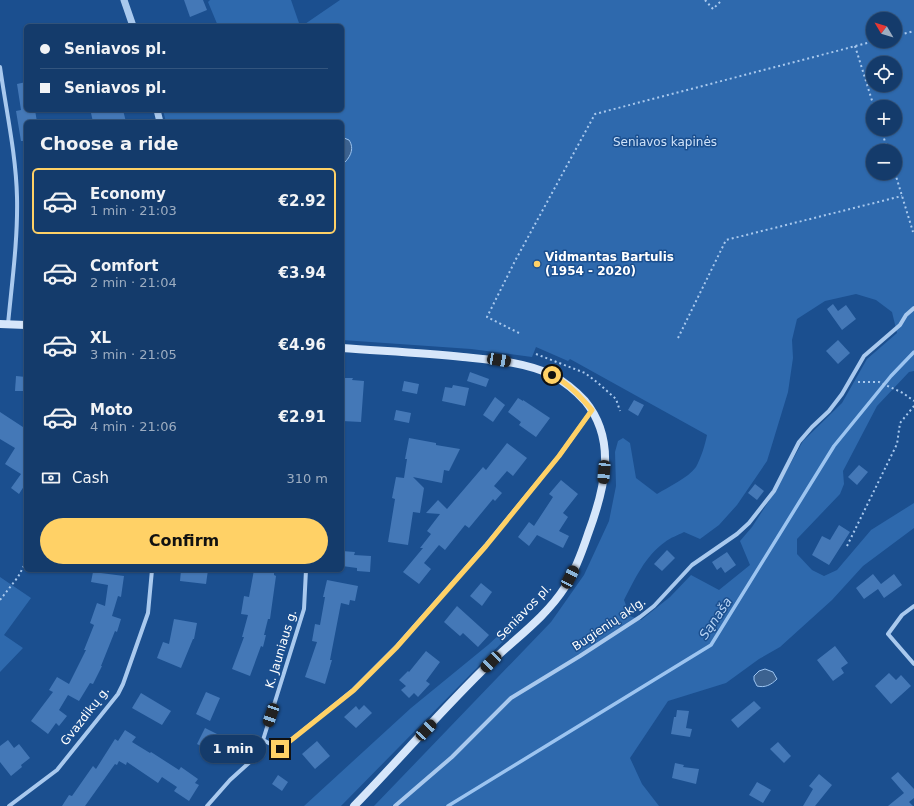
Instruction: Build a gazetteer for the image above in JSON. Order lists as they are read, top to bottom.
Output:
{
  "streets": {
    "main road": ["Seniavos pl."],
    "street": ["Bugienių aklg.", "K. Jauniaus g.", "Gvazdikų g."]
  },
  "water": ["Sąnaša"],
  "parks": ["Seniavos kapinės"],
  "places": ["Vidmantas Bartulis (1954 - 2020)"],
  "north": "top left",
  "page": {
    "map_buttons": ["+", "−"],
    "banner": ["Seniavos pl.", "Seniavos pl."],
    "heading": "Choose a ride",
    "list": [
      {
        "name": "Economy",
        "note": "1 min · 21:03",
        "value": "€2.92"
      },
      {
        "name": "Comfort",
        "note": "2 min · 21:04",
        "value": "€3.94"
      },
      {
        "name": "XL",
        "note": "3 min · 21:05",
        "value": "€4.96"
      },
      {
        "name": "Moto",
        "note": "4 min · 21:06",
        "value": "€2.91"
      }
    ],
    "pay": ["Cash", "310 m"],
    "buttons": "Confirm",
    "bubble": "1 min"
  }
}
